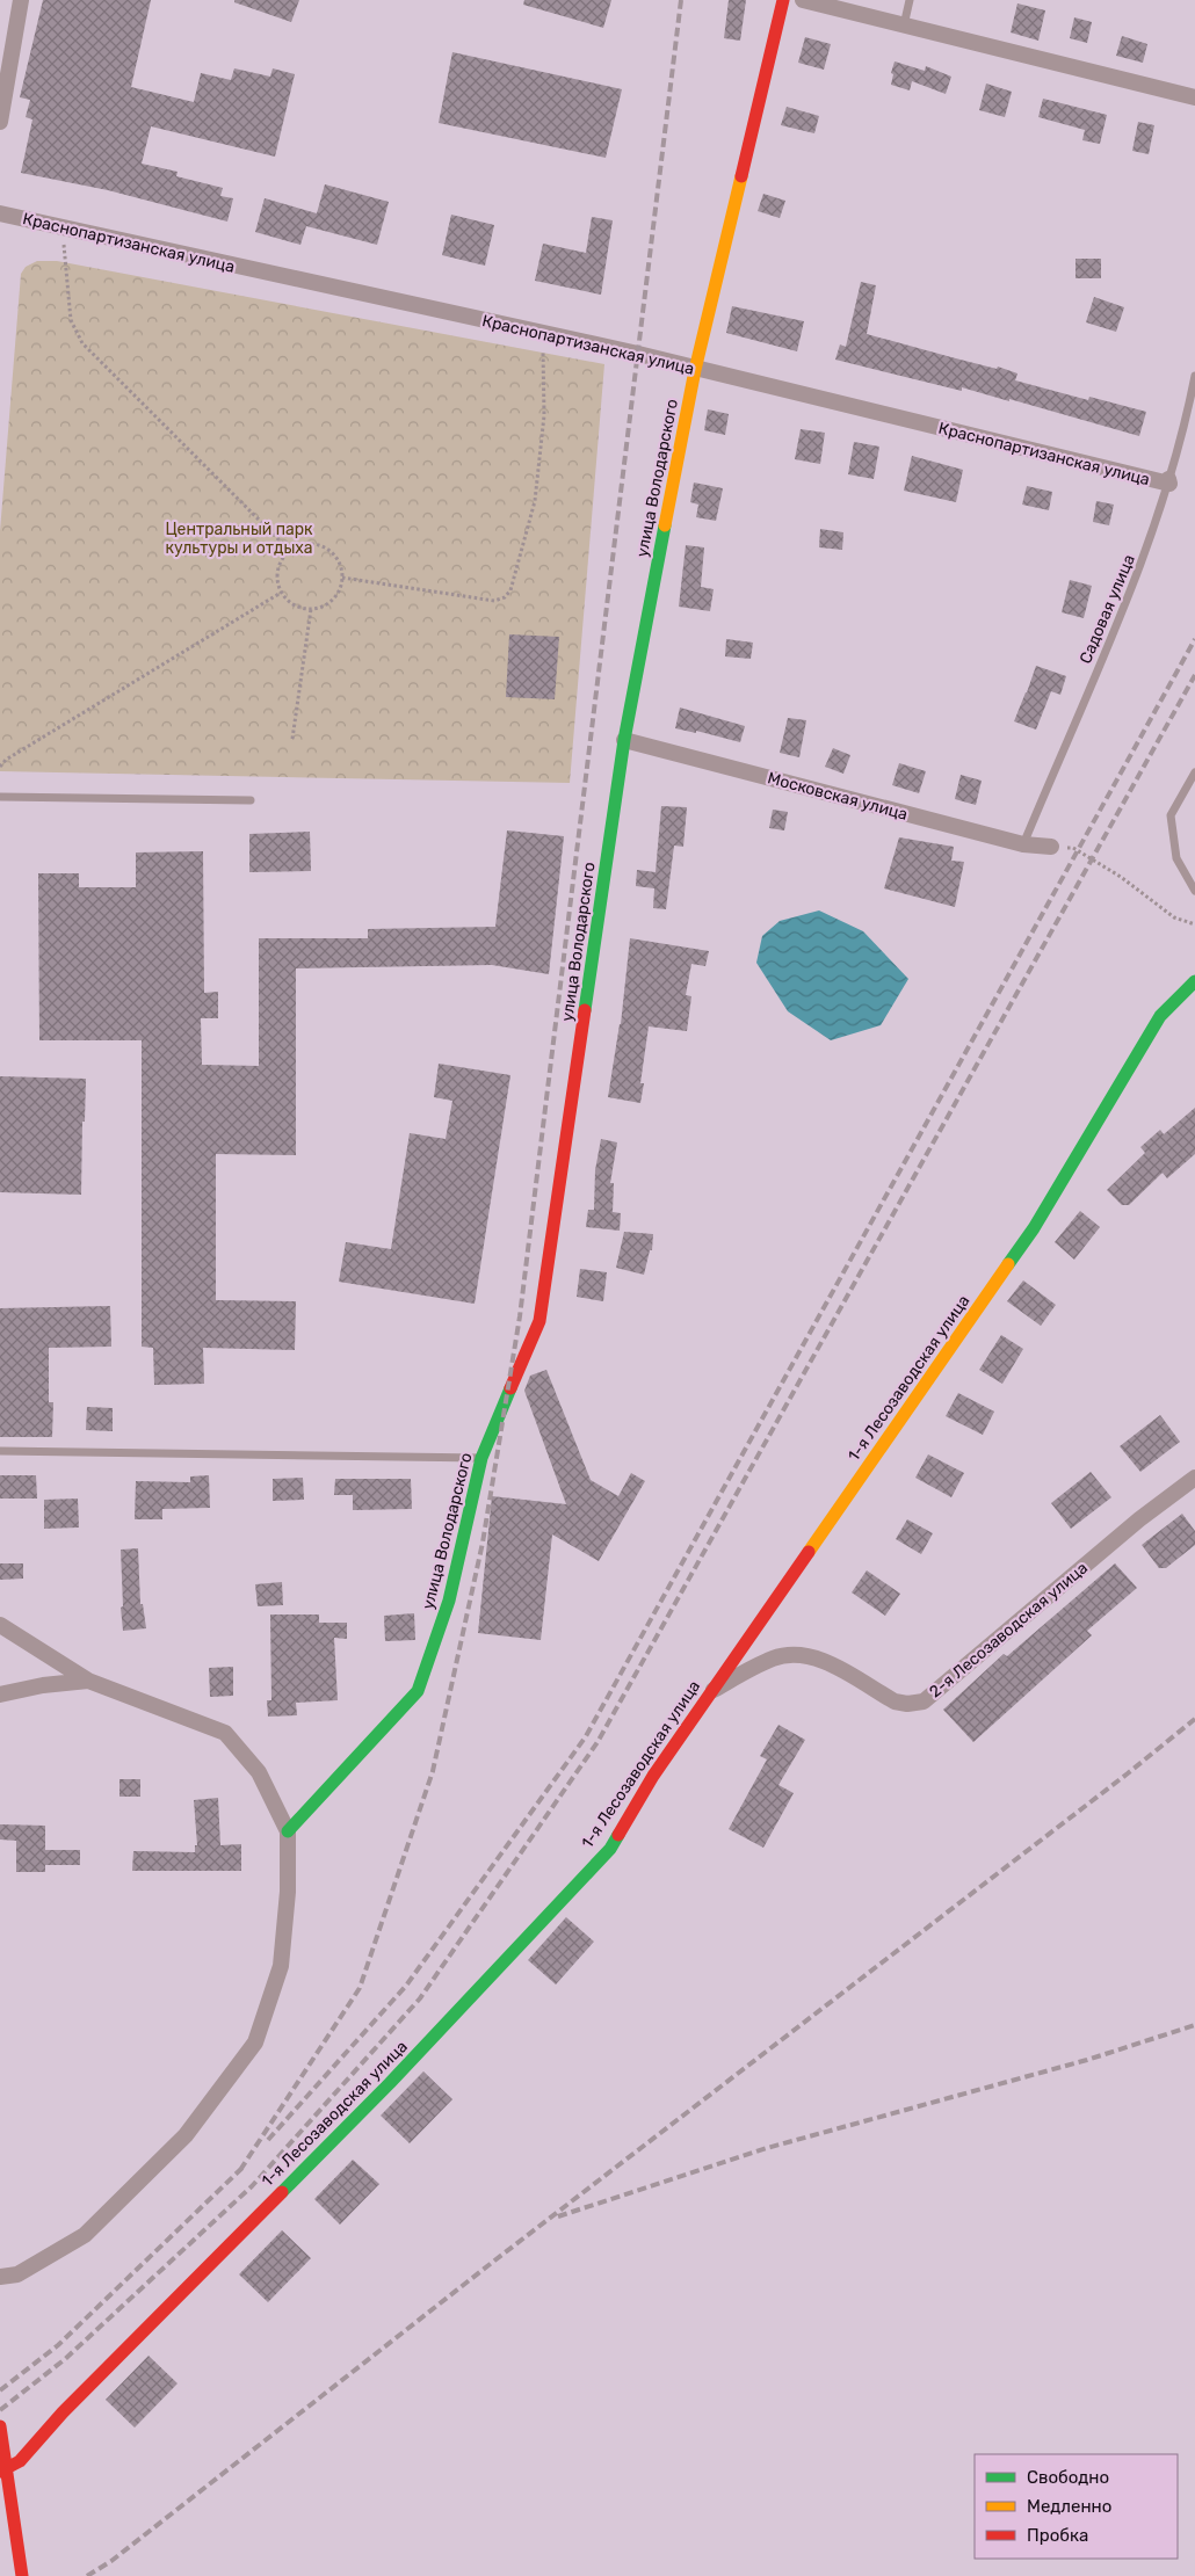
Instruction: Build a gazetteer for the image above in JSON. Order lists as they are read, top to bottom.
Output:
{
  "streets": {
    "street": [
      "Краснопартизанская улица",
      "улица Володарского",
      "Московская улица",
      "1-я Лесозаводская улица",
      "2-я Лесозаводская улица"
    ],
    "lane": ["Садовая улица"]
  },
  "crossings": [
    ["Краснопартизанская улица", "улица Володарского"],
    ["Краснопартизанская улица", "Садовая улица"],
    ["улица Володарского", "Московская улица"],
    ["Садовая улица", "Московская улица"],
    ["1-я Лесозаводская улица", "2-я Лесозаводская улица"]
  ],
  "parks": ["Центральный парк культуры и отдыха"],
  "legend": ["Свободно", "Медленно", "Пробка"]
}
